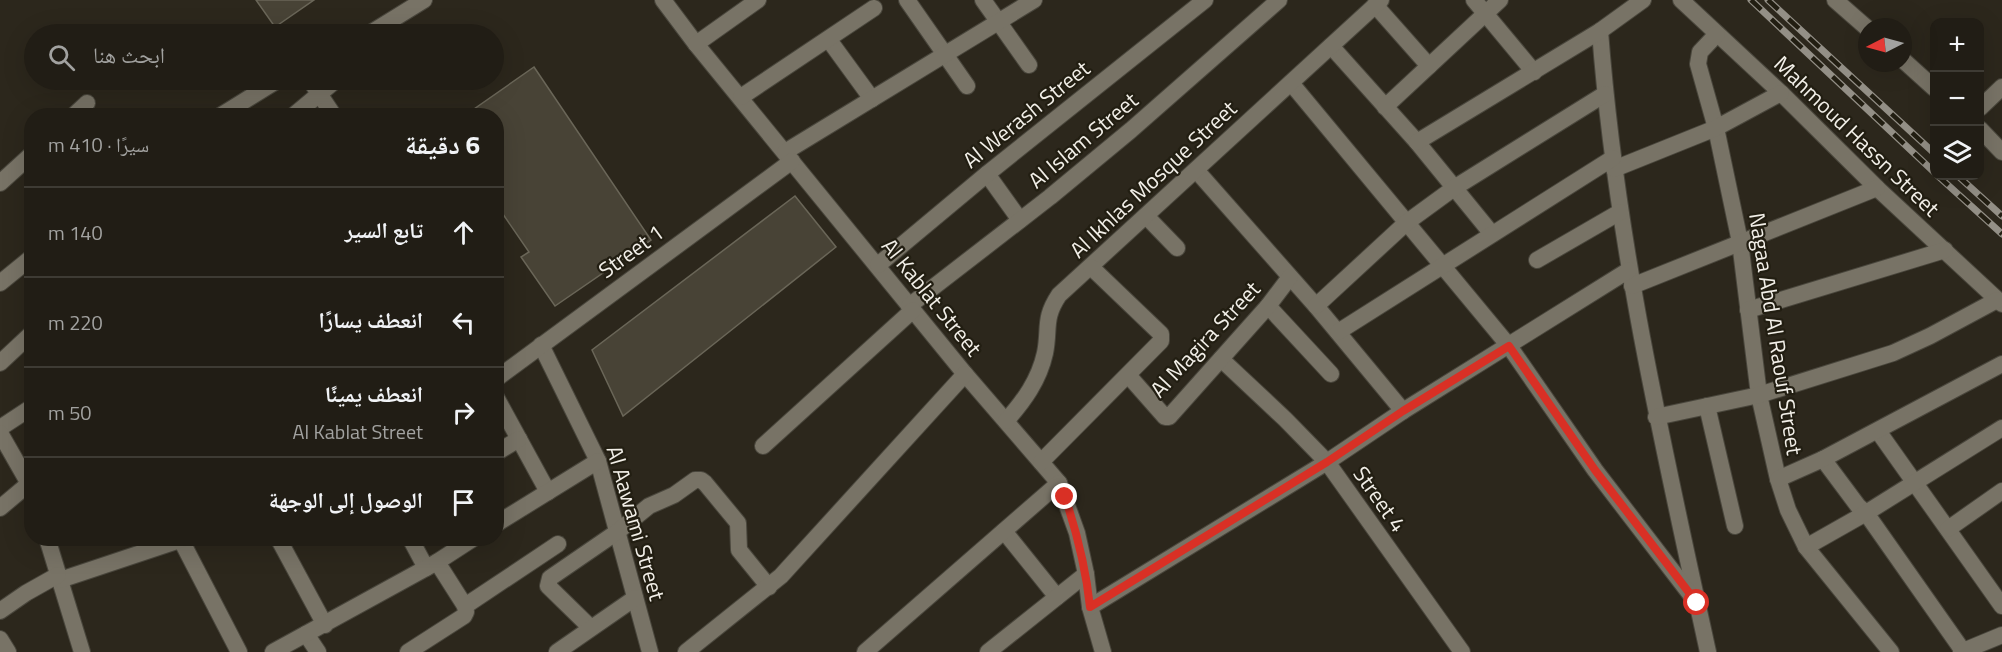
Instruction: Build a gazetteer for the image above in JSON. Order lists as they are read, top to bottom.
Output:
{
  "streets": {
    "street": [
      "Al Werash Street",
      "Mahmoud Hassn Street",
      "Al Islam Street",
      "Al Ikhlas Mosque Street",
      "Street 1",
      "Al Kablat Street",
      "Nagaa Abd Al Raouf Street",
      "Al Magira Street",
      "Street 4",
      "Al Aawami Street"
    ]
  },
  "crossings": [
    ["Al Werash Street", "Al Kablat Street"],
    ["Mahmoud Hassn Street", "Nagaa Abd Al Raouf Street"],
    ["Al Islam Street", "Al Kablat Street"],
    ["Al Ikhlas Mosque Street", "Al Kablat Street"],
    ["Street 1", "Al Kablat Street"],
    ["Street 1", "Al Aawami Street"],
    ["Al Magira Street", "Street 4"]
  ],
  "north": "left",
  "page": {
    "map_buttons": ["+", "−"],
    "search": "ابحث هنا",
    "heading": ["6 دقيقة", "سيرًا · 410 m"],
    "list": [
      ["تابع السير", "140 m"],
      ["انعطف يسارًا", "220 m"],
      ["انعطف يمينًا", "Al Kablat Street", "50 m"],
      "الوصول إلى الوجهة"
    ]
  }
}
